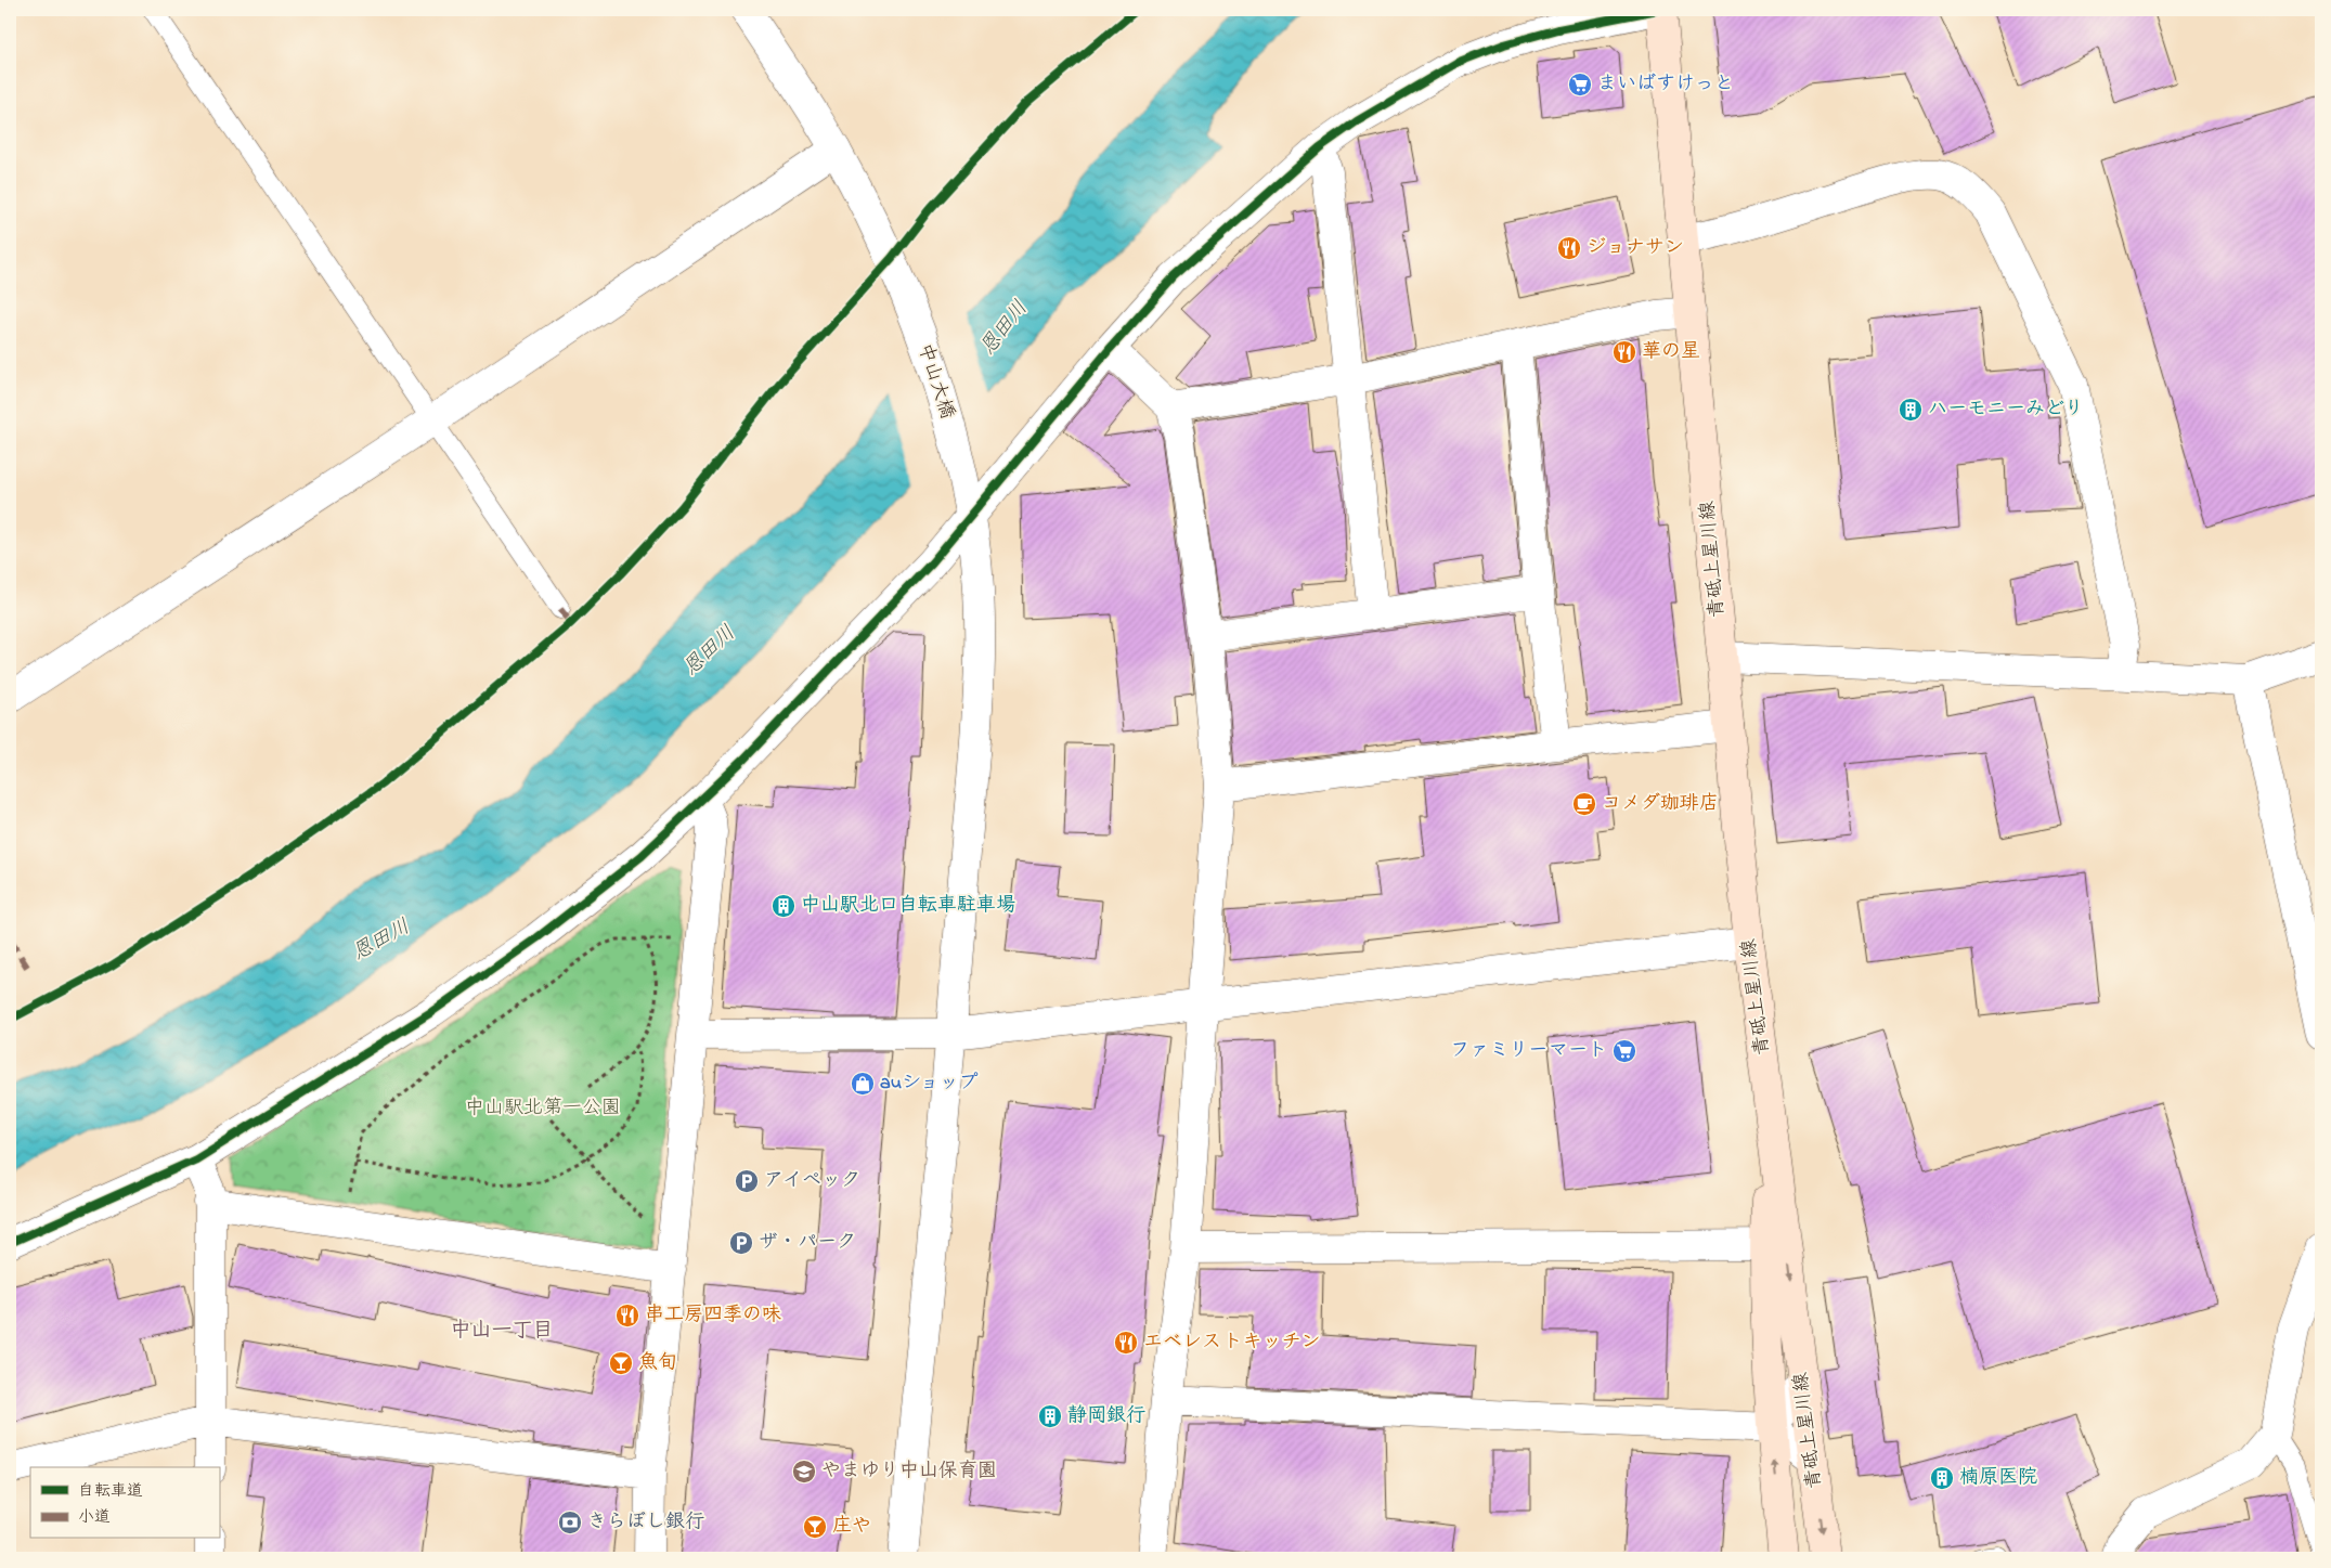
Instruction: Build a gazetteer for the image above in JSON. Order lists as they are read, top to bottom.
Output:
{
  "streets": {
    "main road": ["青砥上星川線"],
    "street": ["中山大橋"]
  },
  "districts": ["中山一丁目"],
  "water": ["恩田川"],
  "parks": ["中山駅北第一公園"],
  "places": {
    "supermarket": ["まいばすけっと", "ファミリーマート"],
    "restaurant": [
      "ジョナサン",
      "華の星",
      "串工房四季の味",
      "エベレストキッチン"
    ],
    "building": [
      "ハーモニーみどり",
      "中山駅北口自転車駐車場",
      "静岡銀行",
      "楠原医院"
    ],
    "cafe": ["コメダ珈琲店"],
    "shop": ["auショップ"],
    "parking": ["アイペック", "ザ・パーク"],
    "bar": ["魚旬", "庄や"],
    "school or university": ["やまゆり中山保育園"],
    "bank": ["きらぼし銀行"]
  },
  "legend": ["自転車道", "小道"]
}
